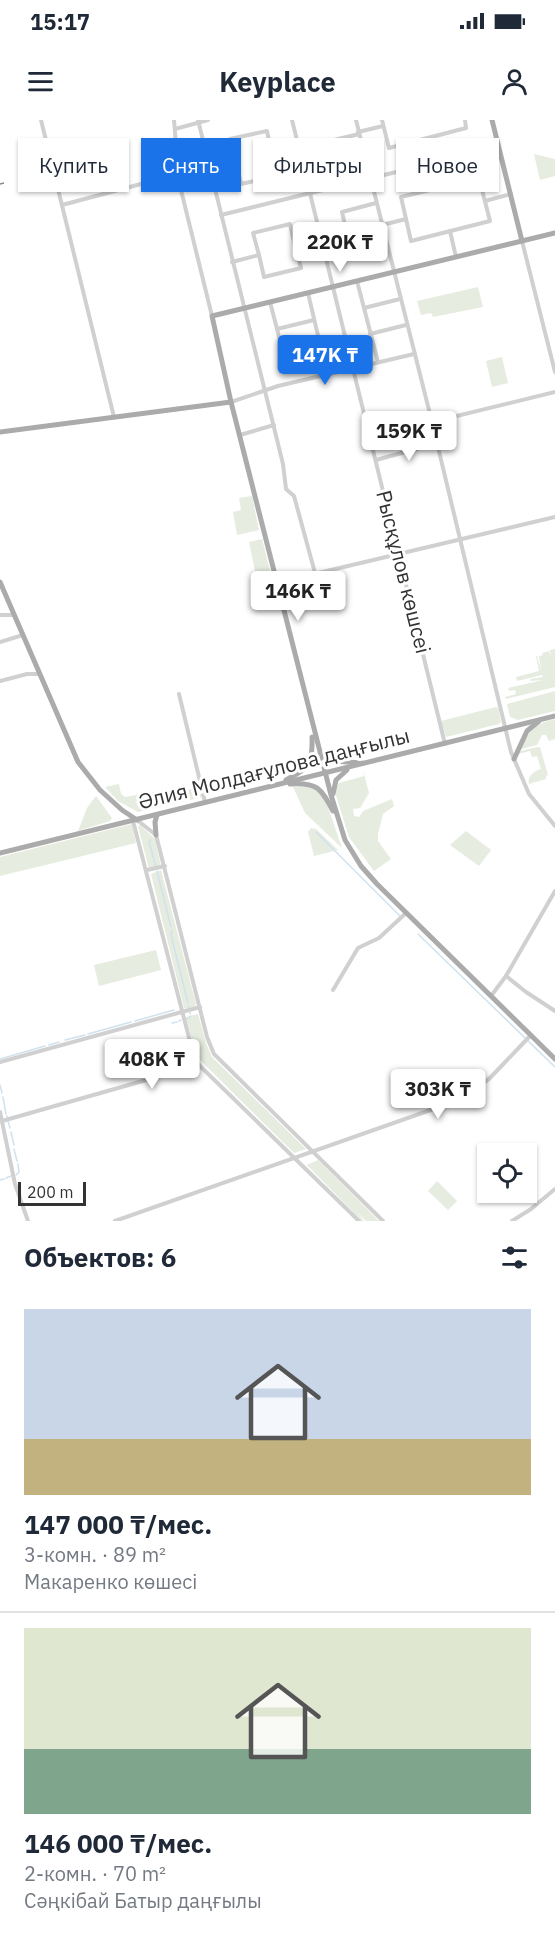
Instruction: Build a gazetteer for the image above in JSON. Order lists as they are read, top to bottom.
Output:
{
  "streets": {
    "main road": ["Әлия Молдағұлова даңғылы"],
    "street": ["Рысқұлов көшсеі"]
  },
  "crossings": [
    ["Рысқұлов көшсеі", "Әлия Молдағұлова даңғылы"]
  ],
  "scale_bar": "200 m",
  "page": {
    "status": "15:17",
    "header": "Keyplace",
    "chip": [
      "Купить",
      "Снять",
      "Фильтры",
      "Новое"
    ],
    "price": [
      "220K ₸",
      "147K ₸",
      "159K ₸",
      "146K ₸",
      "408K ₸",
      "303K ₸"
    ],
    "scale": "200 m",
    "heading": "Объектов: 6",
    "list": [
      {
        "name": "147 000 ₸/мес.",
        "note": "3-комн. · 89 m² · Макаренко көшесі"
      },
      {
        "name": "146 000 ₸/мес.",
        "note": "2-комн. · 70 m² · Сәңкібай Батыр даңғылы"
      }
    ]
  }
}
